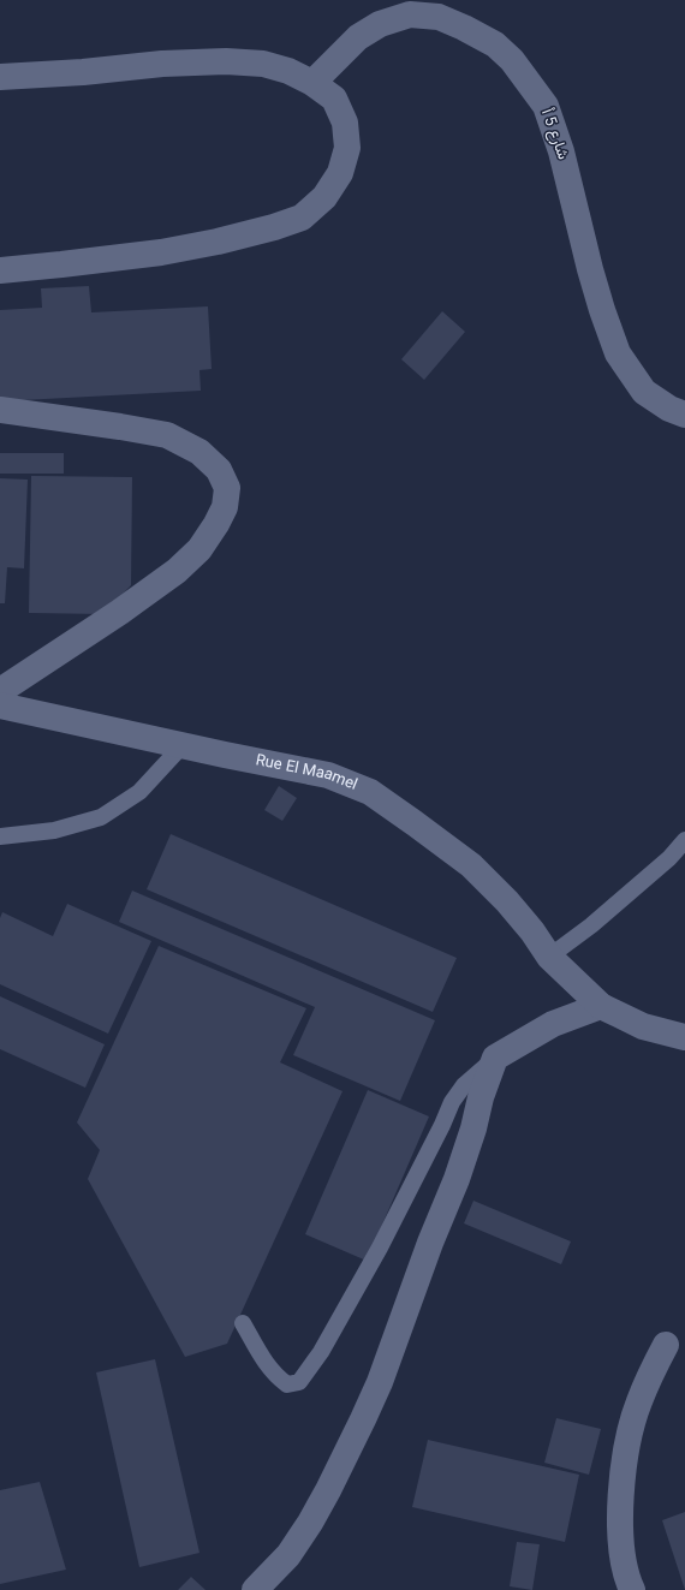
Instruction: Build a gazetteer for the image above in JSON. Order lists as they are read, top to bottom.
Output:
{
  "streets": {
    "street": ["شارع 5 أ", "Rue El Maamel"]
  }
}
